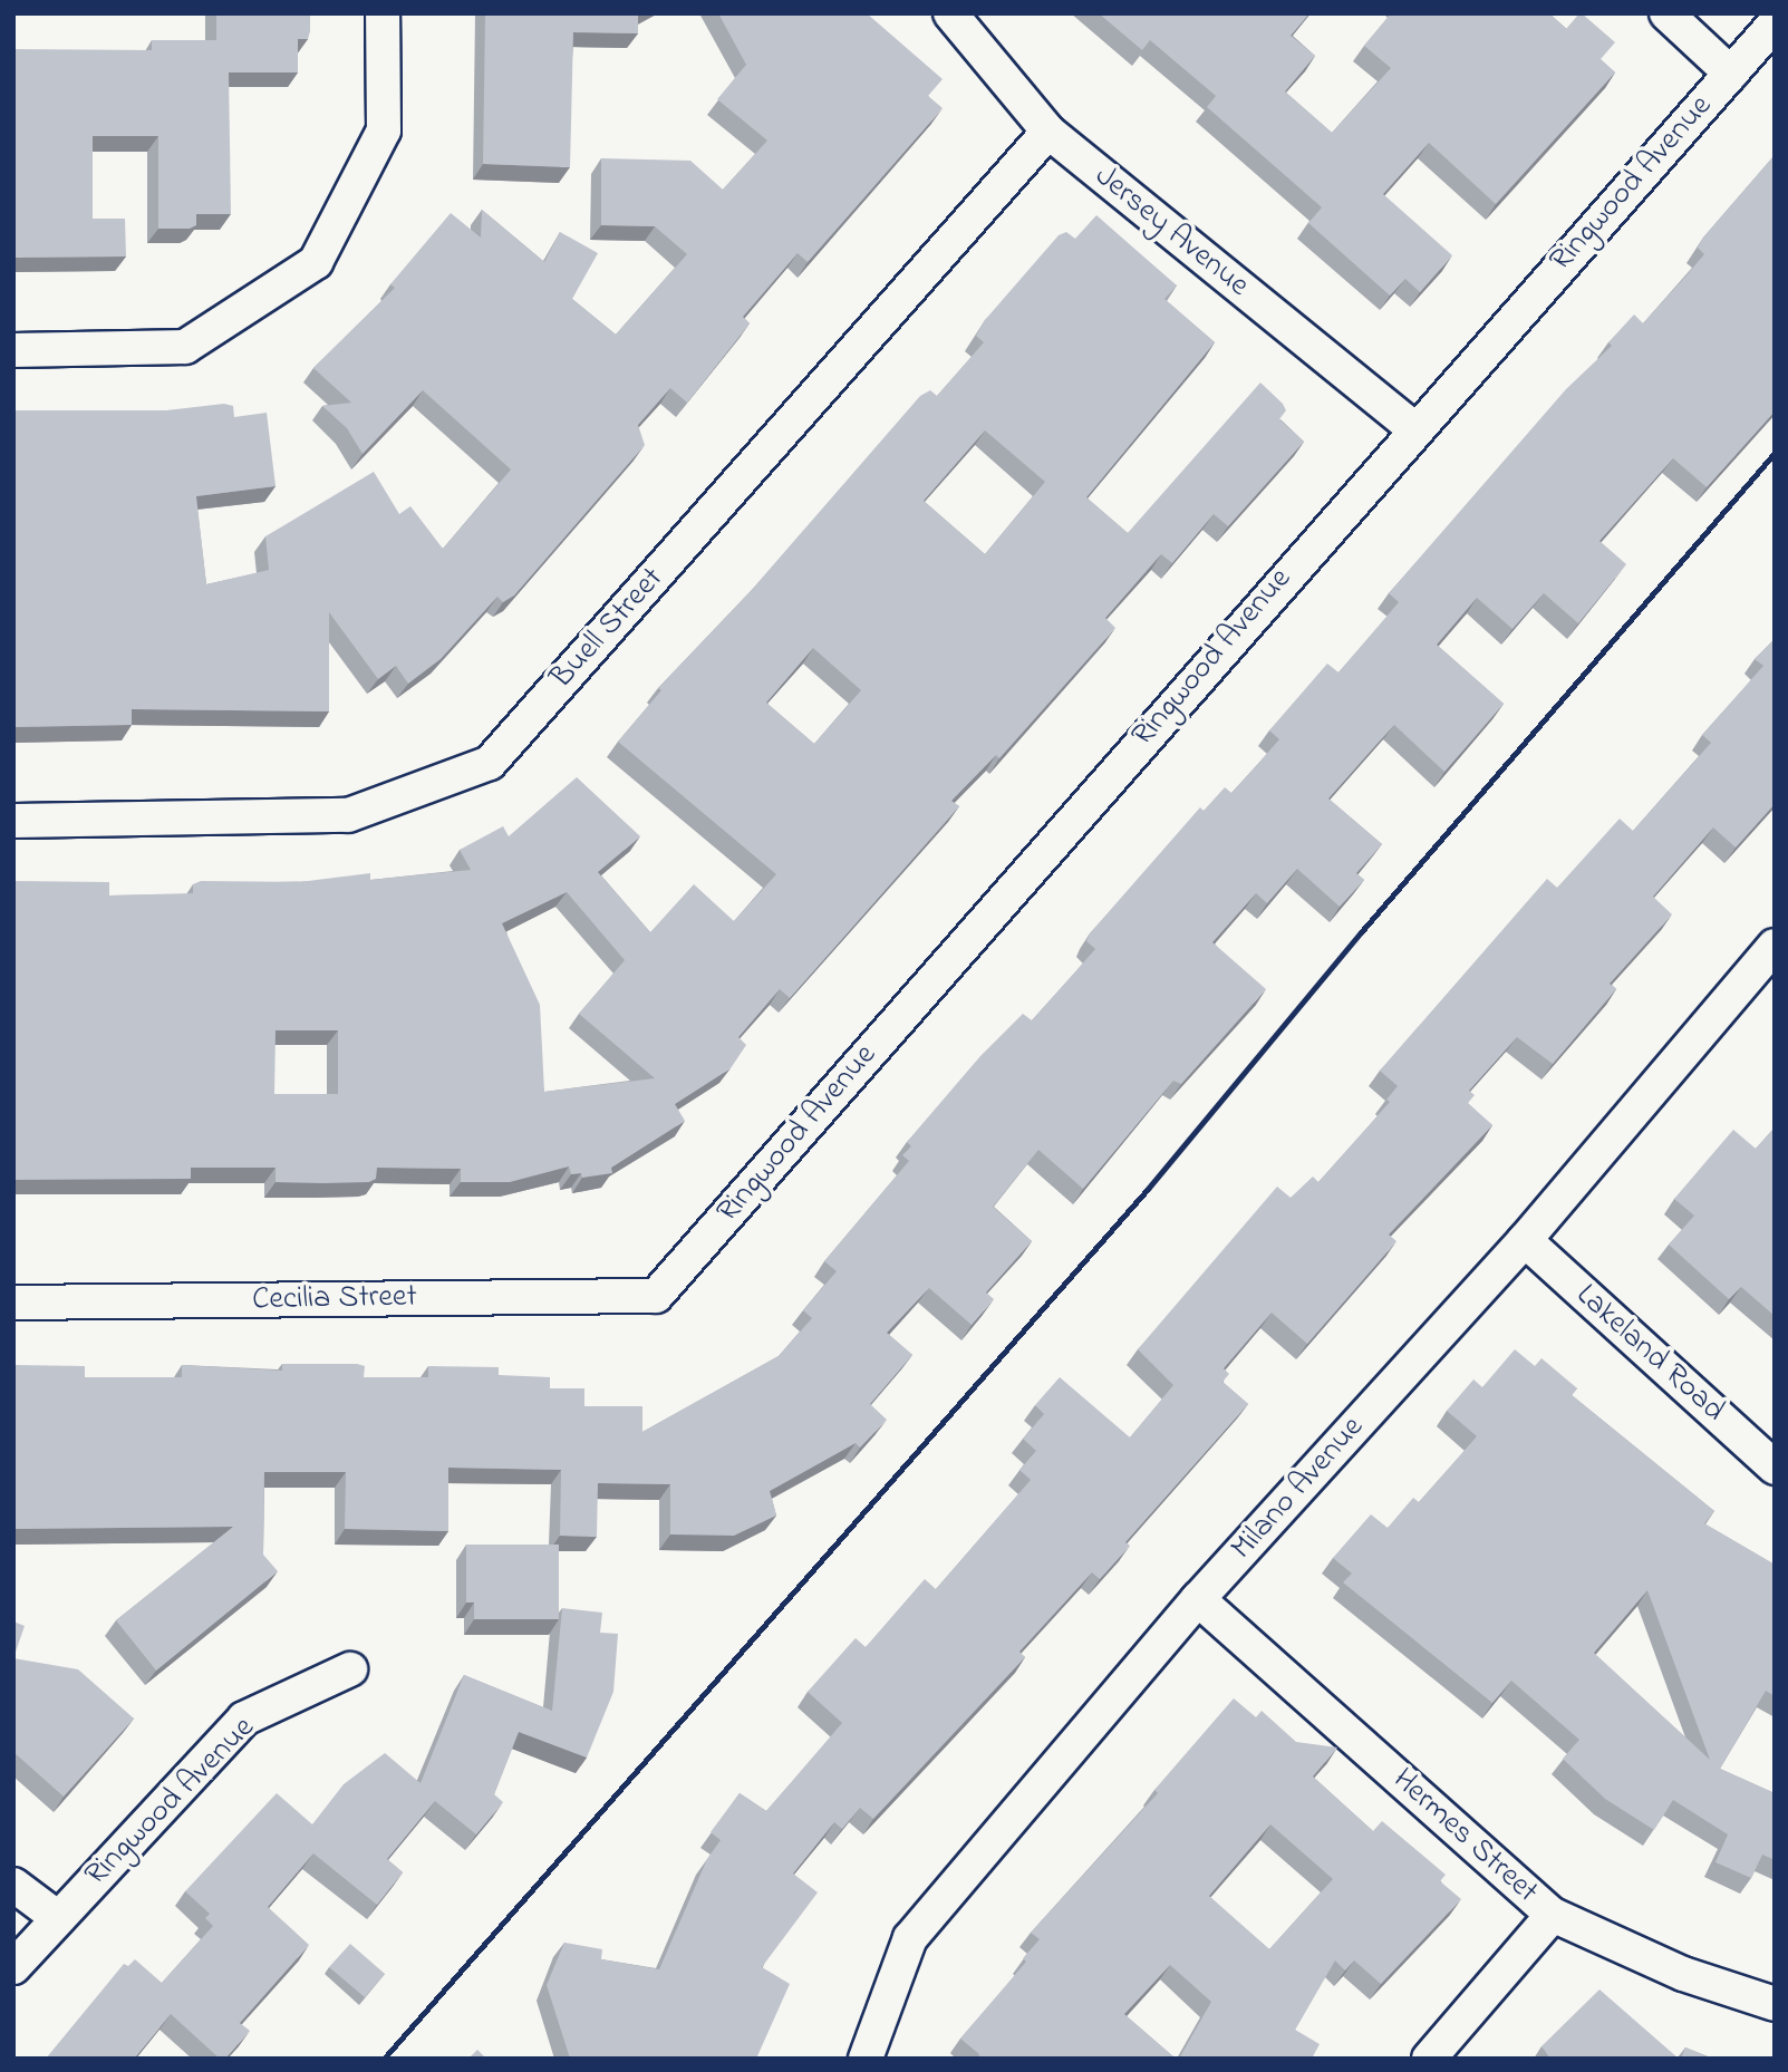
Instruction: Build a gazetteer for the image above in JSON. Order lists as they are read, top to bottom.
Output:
{
  "streets": {
    "street": [
      "Ringwood Avenue",
      "Jersey Avenue",
      "Buell Street",
      "Cecilia Street",
      "Lakeland Road",
      "Milano Avenue",
      "Hermes Street"
    ]
  },
  "crossings": [
    ["Ringwood Avenue", "Jersey Avenue"],
    ["Ringwood Avenue", "Cecilia Street"],
    ["Jersey Avenue", "Buell Street"],
    ["Lakeland Road", "Milano Avenue"],
    ["Milano Avenue", "Hermes Street"]
  ]
}
